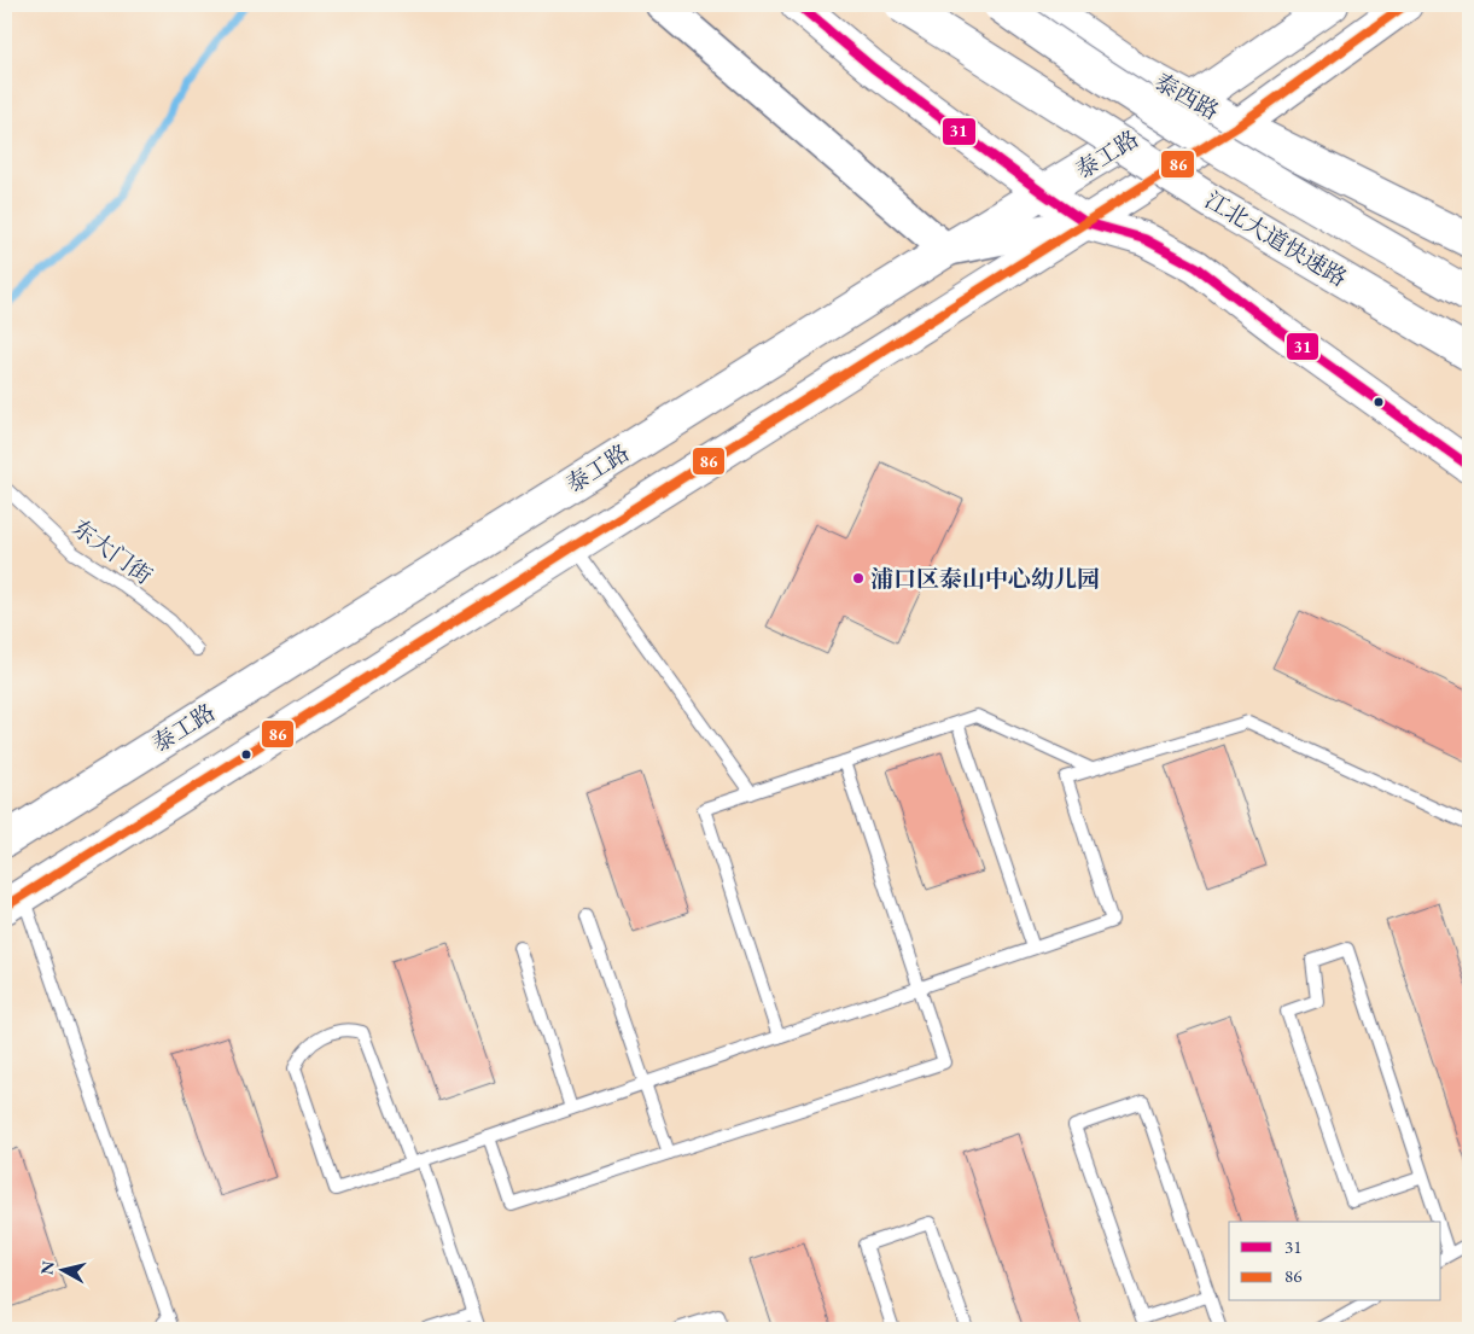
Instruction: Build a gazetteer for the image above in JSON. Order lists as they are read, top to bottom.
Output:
{
  "streets": {
    "main road": ["泰西路", "泰工路", "江北大道快速路"],
    "lane": ["东大门街"]
  },
  "crossings": [
    ["泰西路", "泰工路"]
  ],
  "places": ["浦口区泰山中心幼儿园"],
  "lines": ["transit line 31", "transit line 86"],
  "legend": ["31", "86"],
  "north": "left"
}
